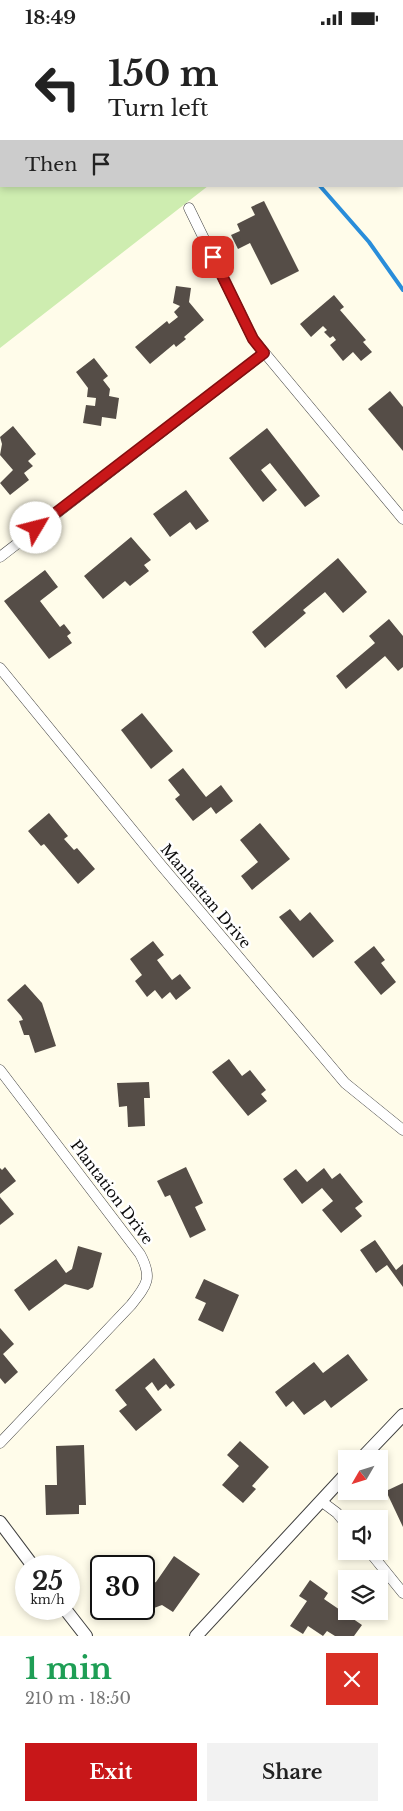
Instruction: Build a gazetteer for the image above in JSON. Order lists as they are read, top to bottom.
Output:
{
  "streets": {
    "street": ["Manhattan Drive", "Plantation Drive"]
  },
  "north": "bottom left",
  "page": {
    "status": "18:49",
    "turn": ["150 m", "Turn left"],
    "then": "Then",
    "speed": "25 km/h",
    "limit": "30",
    "heading": ["1 min", "210 m · 18:50"],
    "buttons": ["Exit", "Share"]
  }
}
